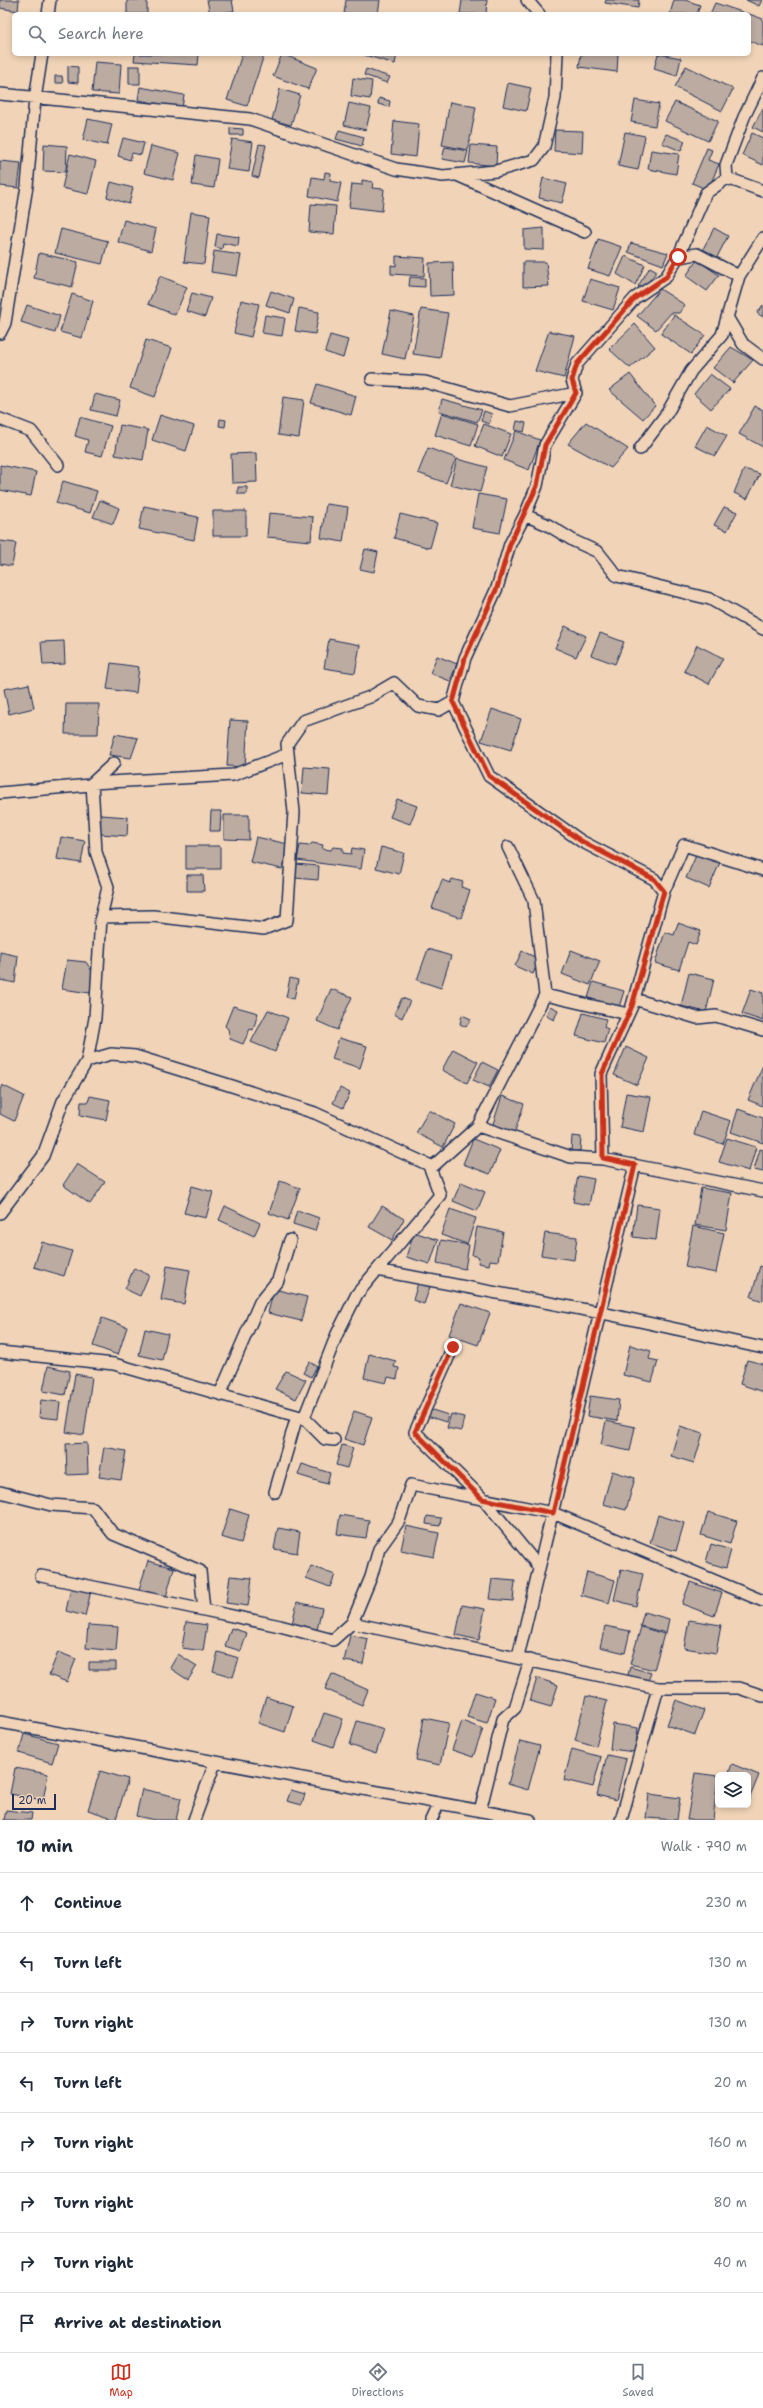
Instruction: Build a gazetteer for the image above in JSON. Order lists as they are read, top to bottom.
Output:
{
  "scale_bar": "20 m",
  "page": {
    "search": "Search here",
    "scale": "20 m",
    "heading": ["10 min", "Walk · 790 m"],
    "list": [
      ["Continue", "230 m"],
      ["Turn left", "130 m"],
      ["Turn right", "130 m"],
      ["Turn left", "20 m"],
      ["Turn right", "160 m"],
      ["Turn right", "80 m"],
      ["Turn right", "40 m"],
      "Arrive at destination"
    ],
    "nav": ["Map", "Directions", "Saved"]
  }
}
